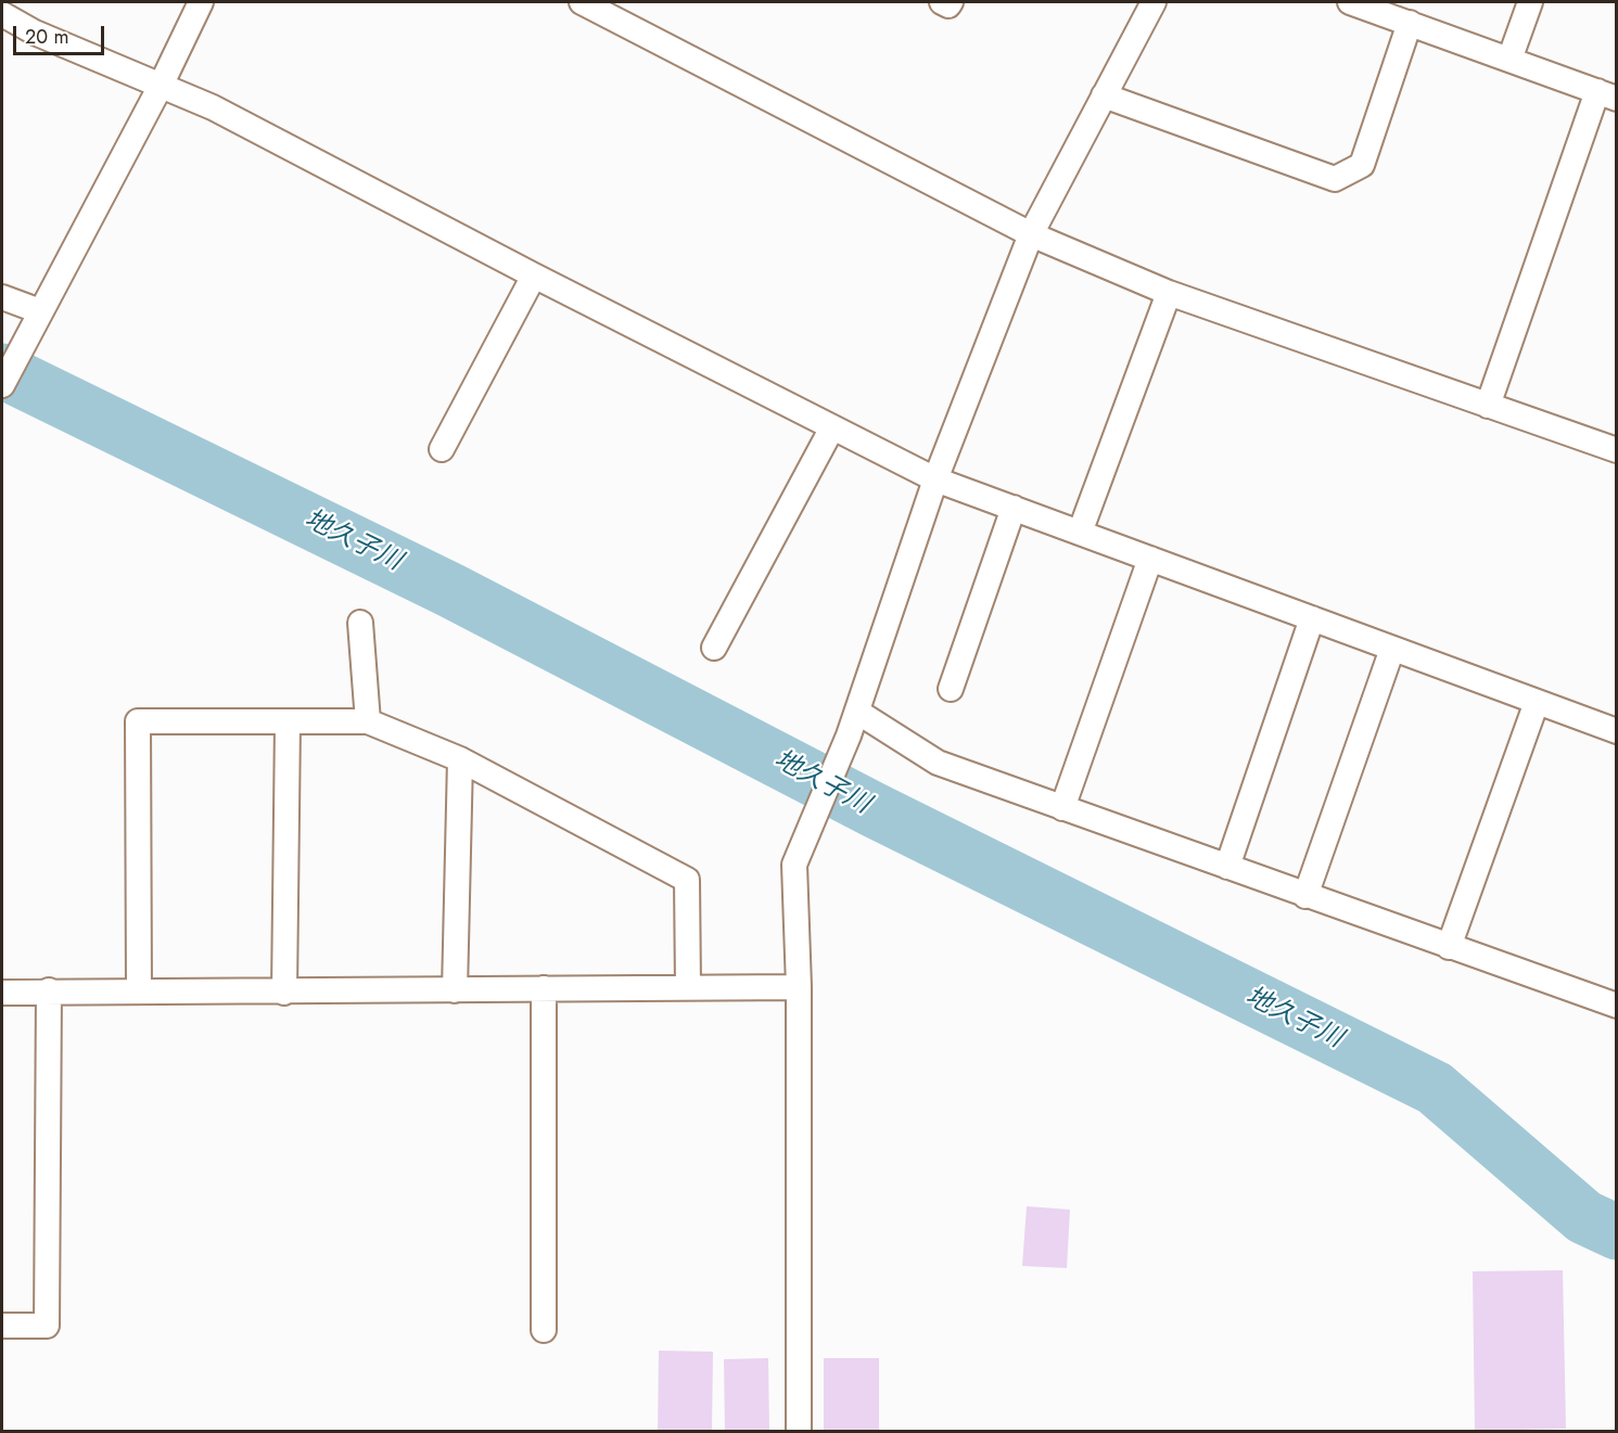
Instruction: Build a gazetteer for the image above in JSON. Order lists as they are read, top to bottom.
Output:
{
  "water": ["地久子川"],
  "scale_bar": "20 m"
}
